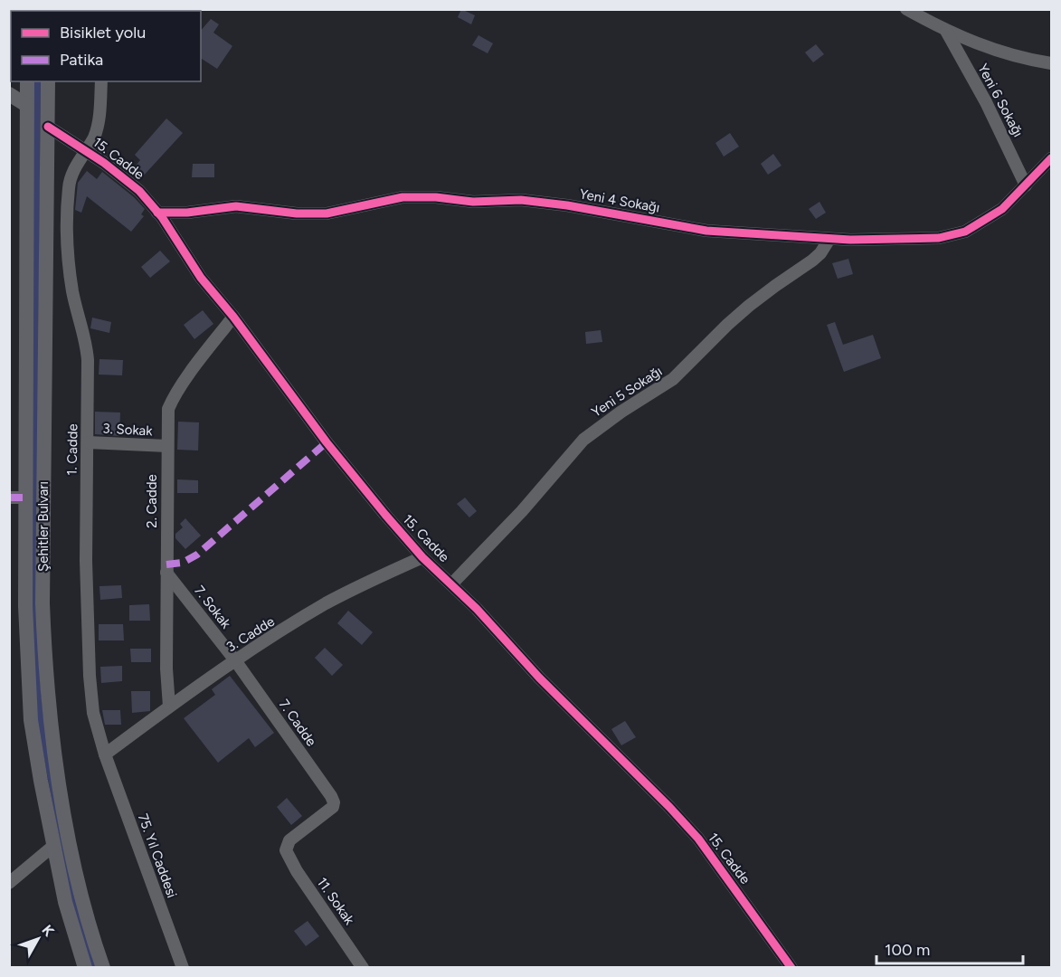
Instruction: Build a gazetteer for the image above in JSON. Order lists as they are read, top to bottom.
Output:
{
  "streets": {
    "main road": ["Şehitler Bulvarı"],
    "street": [
      "Yeni 6 Sokağı",
      "15. Cadde",
      "Yeni 4 Sokağı",
      "Yeni 5 Sokağı",
      "3. Sokak",
      "1. Cadde",
      "2. Cadde",
      "7. Sokak",
      "3. Cadde",
      "7. Cadde",
      "75. Yıl Caddesi",
      "11. Sokak"
    ]
  },
  "crossings": [
    ["Yeni 6 Sokağı", "Yeni 4 Sokağı"],
    ["15. Cadde", "Yeni 4 Sokağı"],
    ["15. Cadde", "Yeni 5 Sokağı"],
    ["15. Cadde", "1. Cadde"],
    ["15. Cadde", "2. Cadde"],
    ["15. Cadde", "Şehitler Bulvarı"],
    ["15. Cadde", "3. Cadde"],
    ["Yeni 4 Sokağı", "Yeni 5 Sokağı"],
    ["3. Sokak", "1. Cadde"],
    ["3. Sokak", "2. Cadde"],
    ["1. Cadde", "3. Cadde"],
    ["1. Cadde", "75. Yıl Caddesi"],
    ["2. Cadde", "7. Sokak"],
    ["2. Cadde", "3. Cadde"],
    ["7. Sokak", "3. Cadde"],
    ["7. Sokak", "7. Cadde"],
    ["3. Cadde", "7. Cadde"],
    ["3. Cadde", "75. Yıl Caddesi"],
    ["7. Cadde", "11. Sokak"]
  ],
  "legend": ["Bisiklet yolu", "Patika"],
  "scale_bar": "100 m",
  "north": "top right"
}
